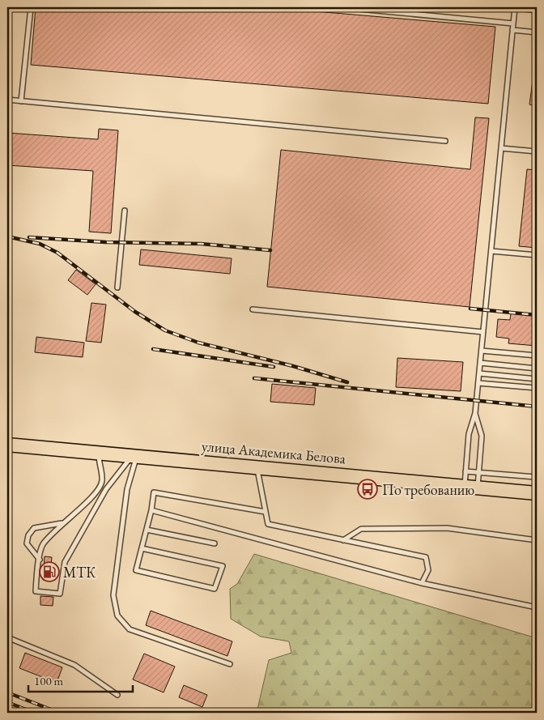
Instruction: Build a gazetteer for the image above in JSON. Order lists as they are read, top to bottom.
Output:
{
  "streets": {
    "main road": ["улица Академика Белова"]
  },
  "places": {
    "bus stop": ["По требованию"],
    "fuel station": ["МТК"]
  },
  "scale_bar": "100 m"
}
